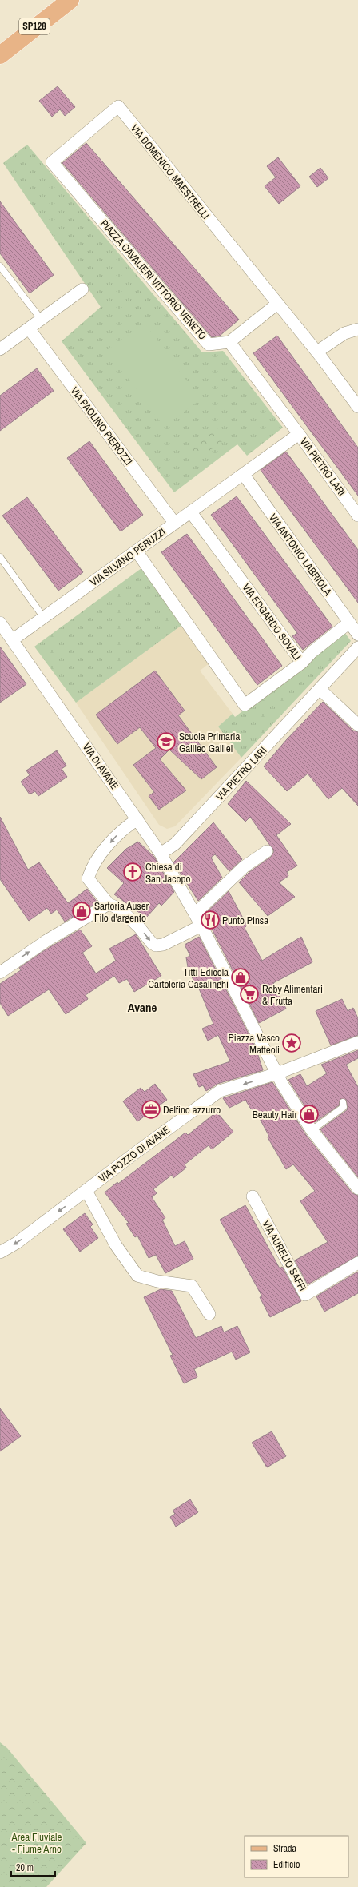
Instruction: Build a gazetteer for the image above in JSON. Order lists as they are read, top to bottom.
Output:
{
  "streets": {
    "main road": ["SP128"],
    "street": [
      "VIA DOMENICO MAESTRELLI",
      "PIAZZA CAVALIERI VITTORIO VENETO",
      "VIA PAOLINO PIEROZZI",
      "VIA PIETRO LARI",
      "VIA ANTONIO LABRIOLA",
      "VIA SILVANO PERUZZI",
      "VIA EDGARDO SOVALI",
      "VIA DI AVANE",
      "VIA POZZO DI AVANE",
      "VIA AURELIO SAFFI"
    ]
  },
  "crossings": [
    ["VIA DOMENICO MAESTRELLI", "PIAZZA CAVALIERI VITTORIO VENETO"],
    ["VIA PAOLINO PIEROZZI", "VIA SILVANO PERUZZI"],
    ["VIA PIETRO LARI", "VIA DI AVANE"],
    ["VIA ANTONIO LABRIOLA", "VIA SILVANO PERUZZI"],
    ["VIA SILVANO PERUZZI", "VIA EDGARDO SOVALI"],
    ["VIA SILVANO PERUZZI", "VIA DI AVANE"],
    ["VIA DI AVANE", "VIA POZZO DI AVANE"]
  ],
  "one_way": ["VIA POZZO DI AVANE"],
  "districts": ["Avane"],
  "parks": ["Area Fluviale - Fiume Arno"],
  "places": {
    "school or university": ["Scuola Primaria Galileo Galilei"],
    "church": ["Chiesa di San Jacopo"],
    "shop": ["Sartoria Auser Filo d'argento", "Titti Edicola Cartoleria Casalinghi", "Beauty Hair"],
    "restaurant": ["Punto Pinsa"],
    "supermarket": ["Roby Alimentari & Frutta"],
    "place": ["Piazza Vasco Matteoli"],
    "office": ["Delfino azzurro"]
  },
  "legend": ["Strada", "Edificio"],
  "scale_bar": "20 m"
}
